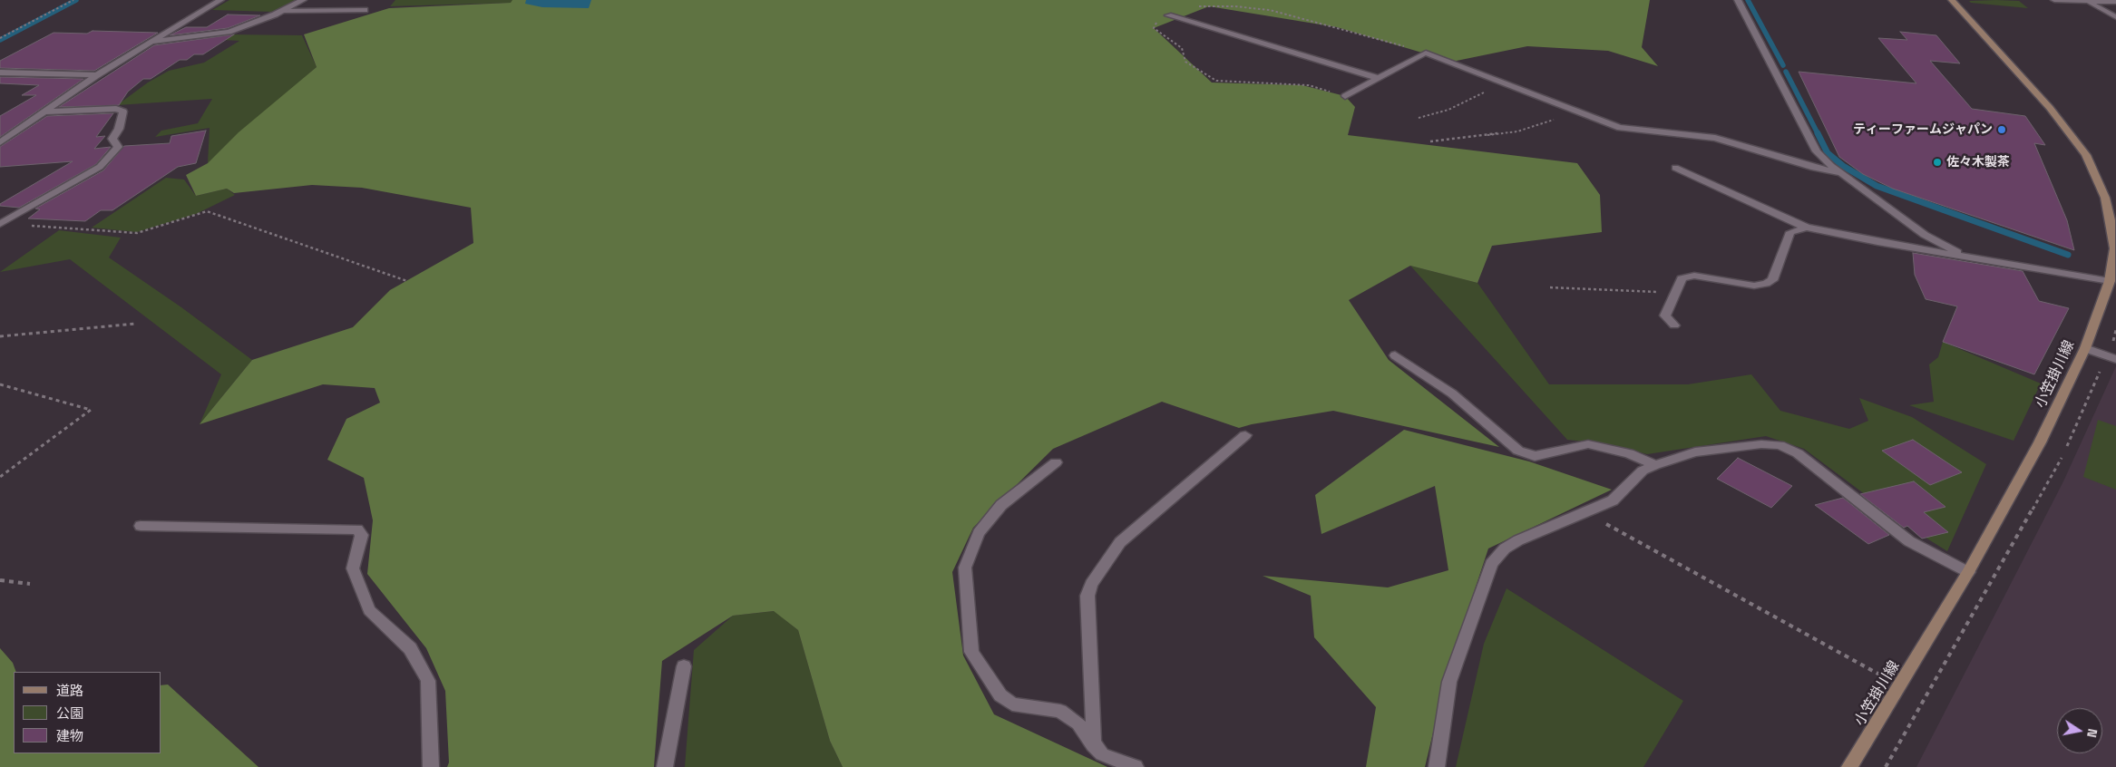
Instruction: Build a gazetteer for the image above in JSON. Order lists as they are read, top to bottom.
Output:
{
  "streets": {
    "main road": ["小笠掛川線"]
  },
  "places": ["ティーファームジャパン", "佐々木製茶"],
  "legend": ["道路", "公園", "建物"],
  "north": "right"
}
